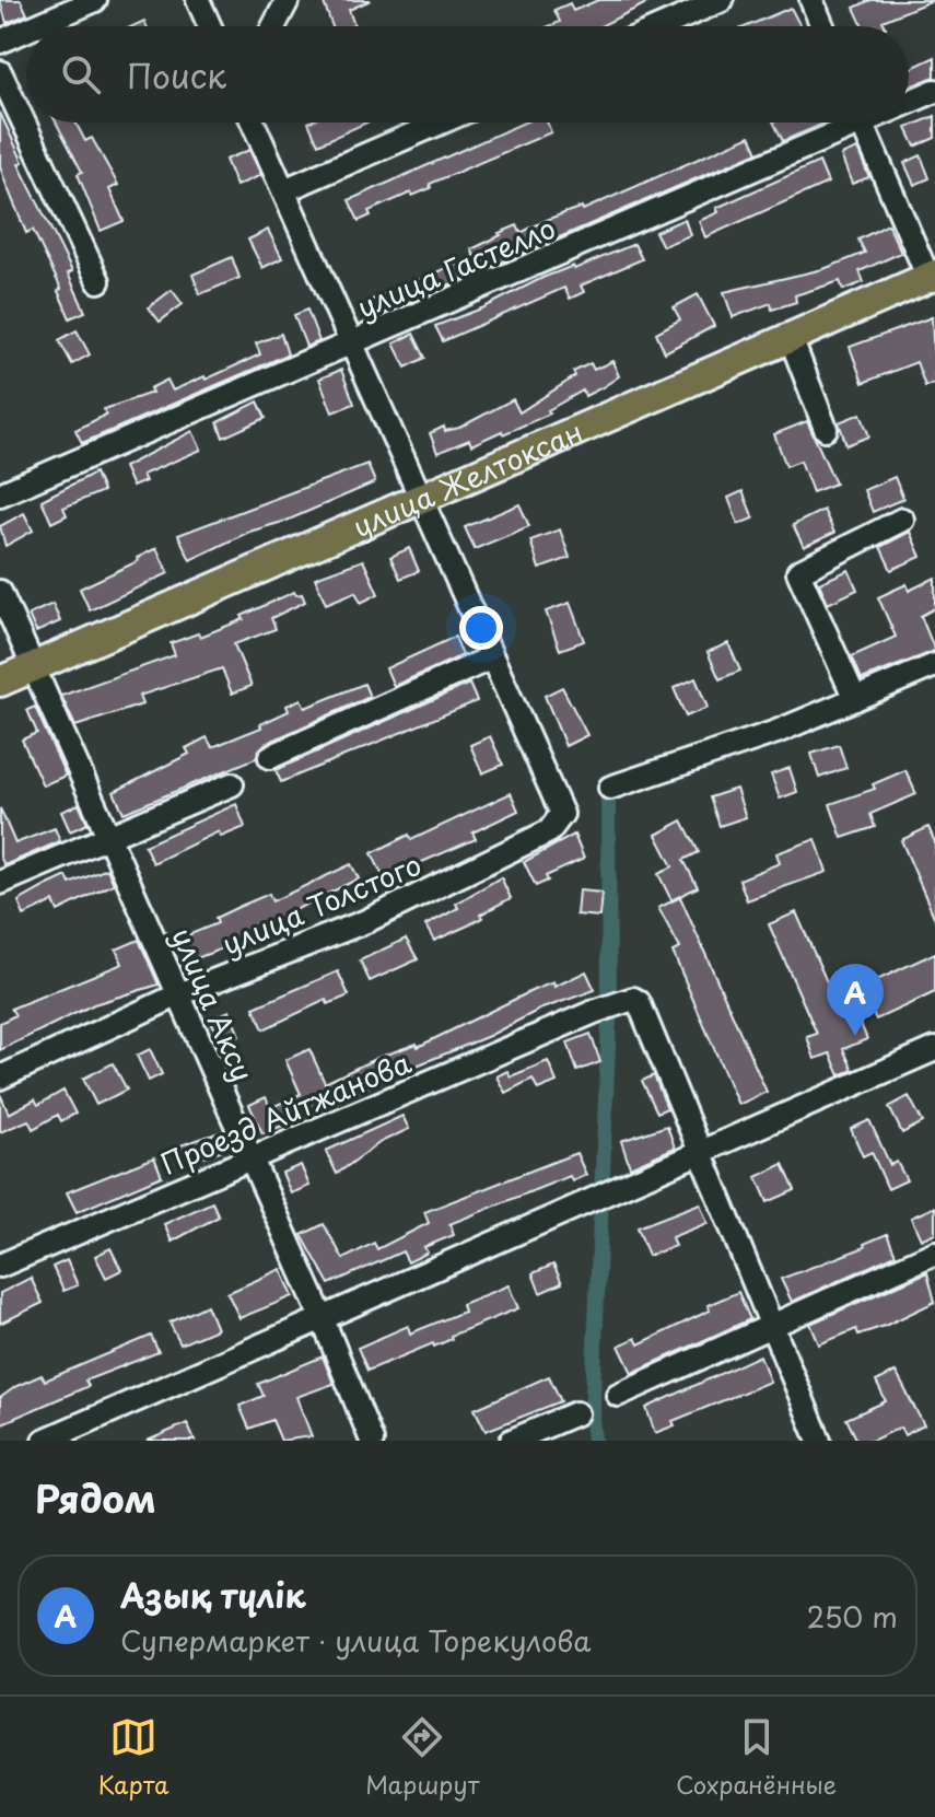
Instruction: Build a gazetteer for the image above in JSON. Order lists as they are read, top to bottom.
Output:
{
  "streets": {
    "main road": ["улица Желтоксан"],
    "street": [
      "улица Гастелло",
      "улица Толстого",
      "улица Аксу",
      "Проезд Айтжанова"
    ]
  },
  "crossings": [
    ["улица Желтоксан", "улица Аксу"],
    ["улица Толстого", "улица Аксу"],
    ["улица Аксу", "Проезд Айтжанова"]
  ],
  "page": {
    "search": "Поиск",
    "pins": "A",
    "heading": "Рядом",
    "list": [
      {
        "mark": "A",
        "name": "Азық түлік",
        "note": "Супермаркет · улица Торекулова",
        "value": "250 m"
      }
    ],
    "nav": ["Карта", "Маршрут", "Сохранённые"]
  }
}
